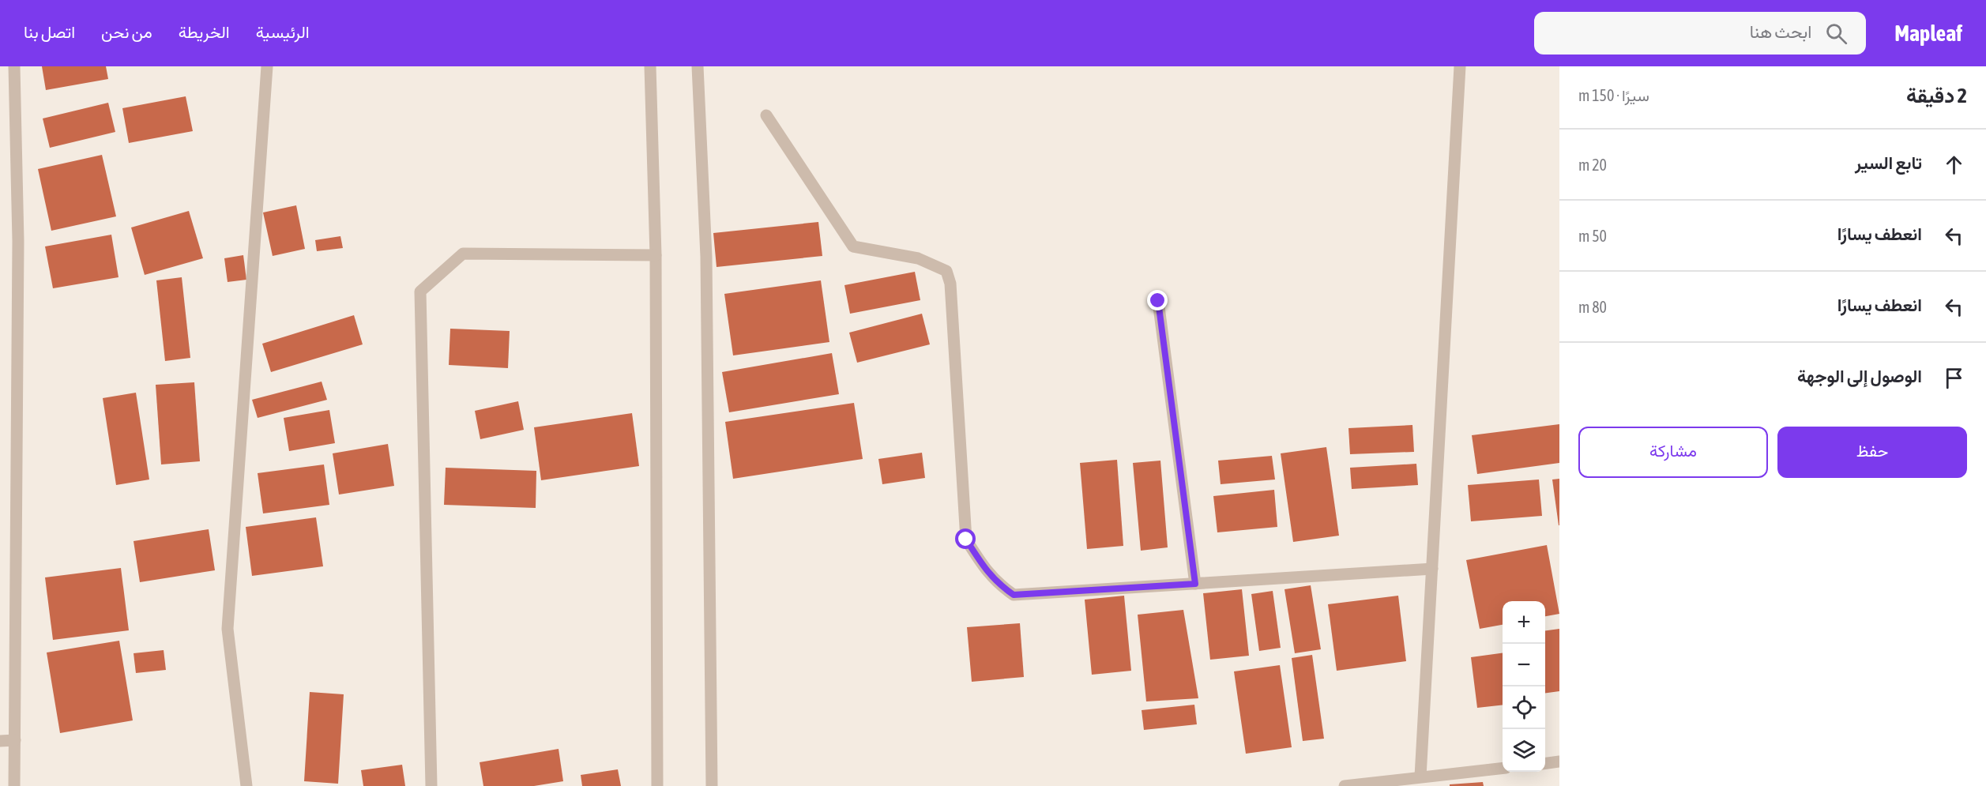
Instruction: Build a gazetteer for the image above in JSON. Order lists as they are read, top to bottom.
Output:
{
  "page": {
    "header": "Mapleaf",
    "search": "ابحث هنا",
    "nav": [
      "الرئيسية",
      "الخريطة",
      "من نحن",
      "اتصل بنا"
    ],
    "heading": ["2 دقيقة", "سيرًا · 150 m"],
    "list": [
      ["تابع السير", "20 m"],
      ["انعطف يسارًا", "50 m"],
      ["انعطف يسارًا", "80 m"],
      "الوصول إلى الوجهة"
    ],
    "buttons": ["حفظ", "مشاركة"],
    "map_buttons": ["+", "−"]
  }
}
